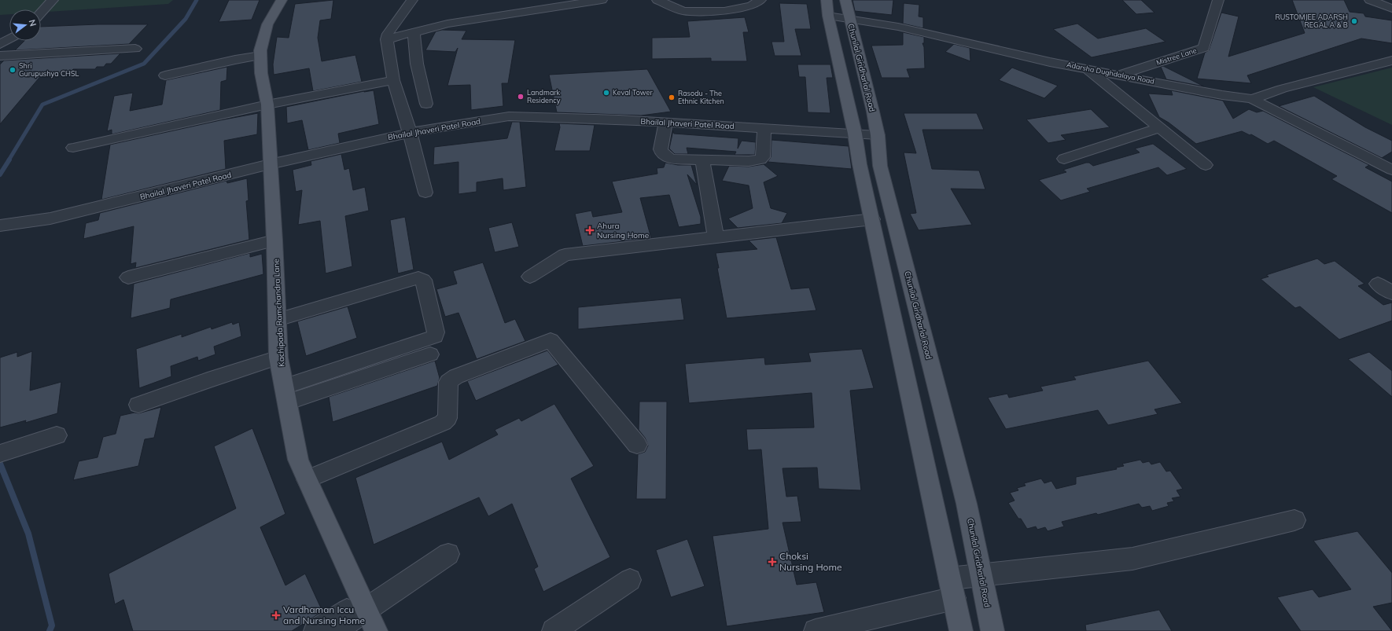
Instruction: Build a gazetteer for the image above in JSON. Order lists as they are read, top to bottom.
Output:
{
  "streets": {
    "main road": ["Chunilal Giridharlal Road", "Kachipada Ramchandra Lane"],
    "street": ["Mistree Lane", "Adarsha Dughdalaya Road", "Bhailal Jhaveri Patel Road"]
  },
  "crossings": [
    ["Mistree Lane", "Adarsha Dughdalaya Road"],
    ["Chunilal Giridharlal Road", "Adarsha Dughdalaya Road"],
    ["Chunilal Giridharlal Road", "Bhailal Jhaveri Patel Road"],
    ["Bhailal Jhaveri Patel Road", "Kachipada Ramchandra Lane"]
  ],
  "places": {
    "other": [
      "RUSTOMJEE ADARSH REGAL A & B",
      "Shri Gurupushya CHSL",
      "Keval Tower",
      "Landmark Residency",
      "Rasodu - The Ethnic Kitchen"
    ],
    "health": ["Ahura Nursing Home", "Choksi Nursing Home", "Vardhaman Iccu and Nursing Home"]
  },
  "north": "right"
}
